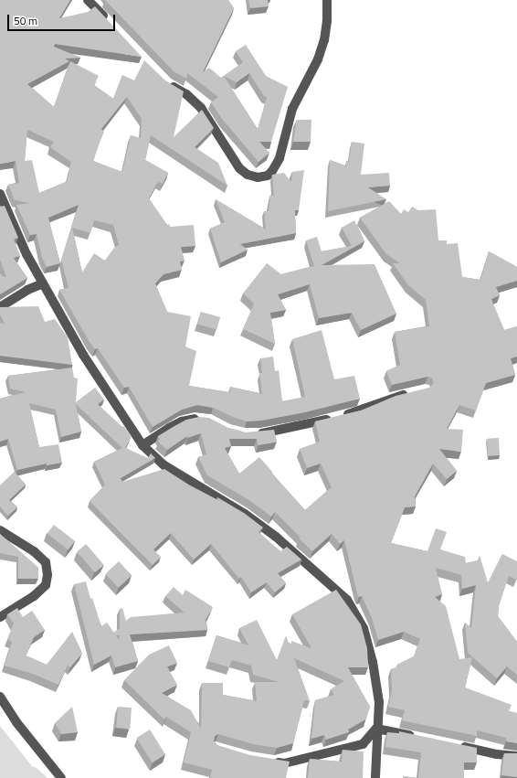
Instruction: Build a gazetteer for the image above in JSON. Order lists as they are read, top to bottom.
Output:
{
  "scale_bar": "50 m"
}
